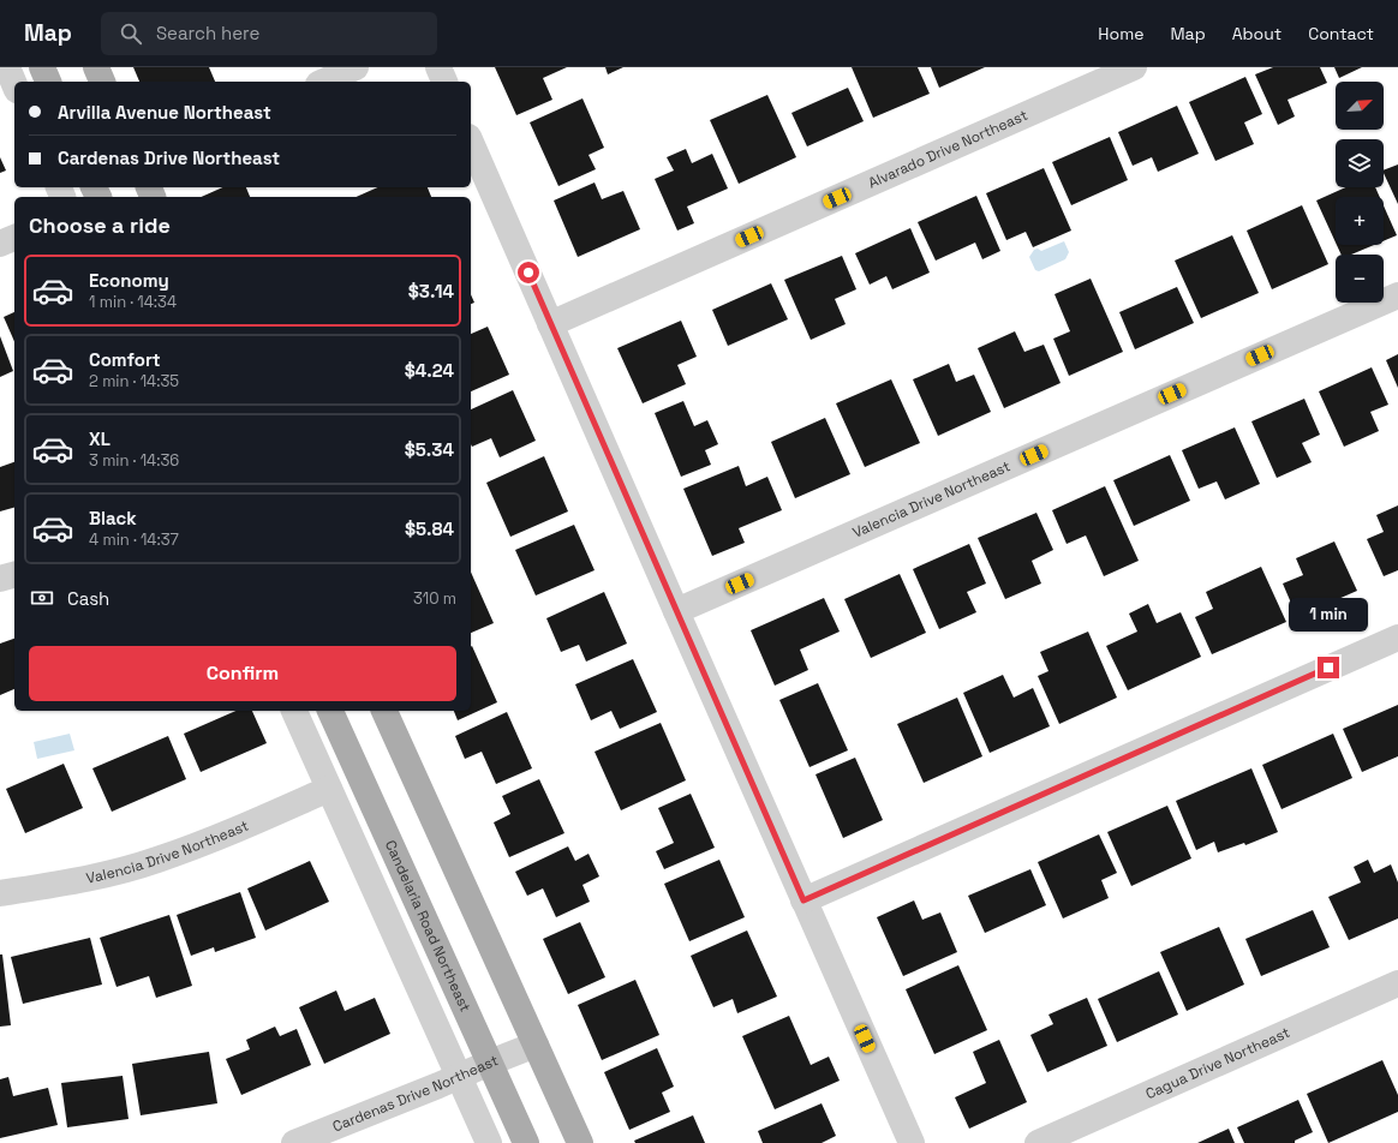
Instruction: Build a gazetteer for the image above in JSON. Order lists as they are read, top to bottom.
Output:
{
  "streets": {
    "main road": ["Candelaria Road Northeast"],
    "street": [
      "Alvarado Drive Northeast",
      "Valencia Drive Northeast",
      "Cagua Drive Northeast",
      "Cardenas Drive Northeast"
    ]
  },
  "crossings": [
    ["Candelaria Road Northeast", "Cardenas Drive Northeast"]
  ],
  "north": "top right",
  "page": {
    "header": "Map",
    "search": "Search here",
    "nav": [
      "Home",
      "Map",
      "About",
      "Contact"
    ],
    "map_buttons": ["+", "−"],
    "banner": ["Arvilla Avenue Northeast", "Cardenas Drive Northeast"],
    "heading": "Choose a ride",
    "list": [
      {
        "name": "Economy",
        "note": "1 min · 14:34",
        "value": "$3.14"
      },
      {
        "name": "Comfort",
        "note": "2 min · 14:35",
        "value": "$4.24"
      },
      {
        "name": "XL",
        "note": "3 min · 14:36",
        "value": "$5.34"
      },
      {
        "name": "Black",
        "note": "4 min · 14:37",
        "value": "$5.84"
      }
    ],
    "pay": ["Cash", "310 m"],
    "bubble": "1 min",
    "buttons": "Confirm"
  }
}
